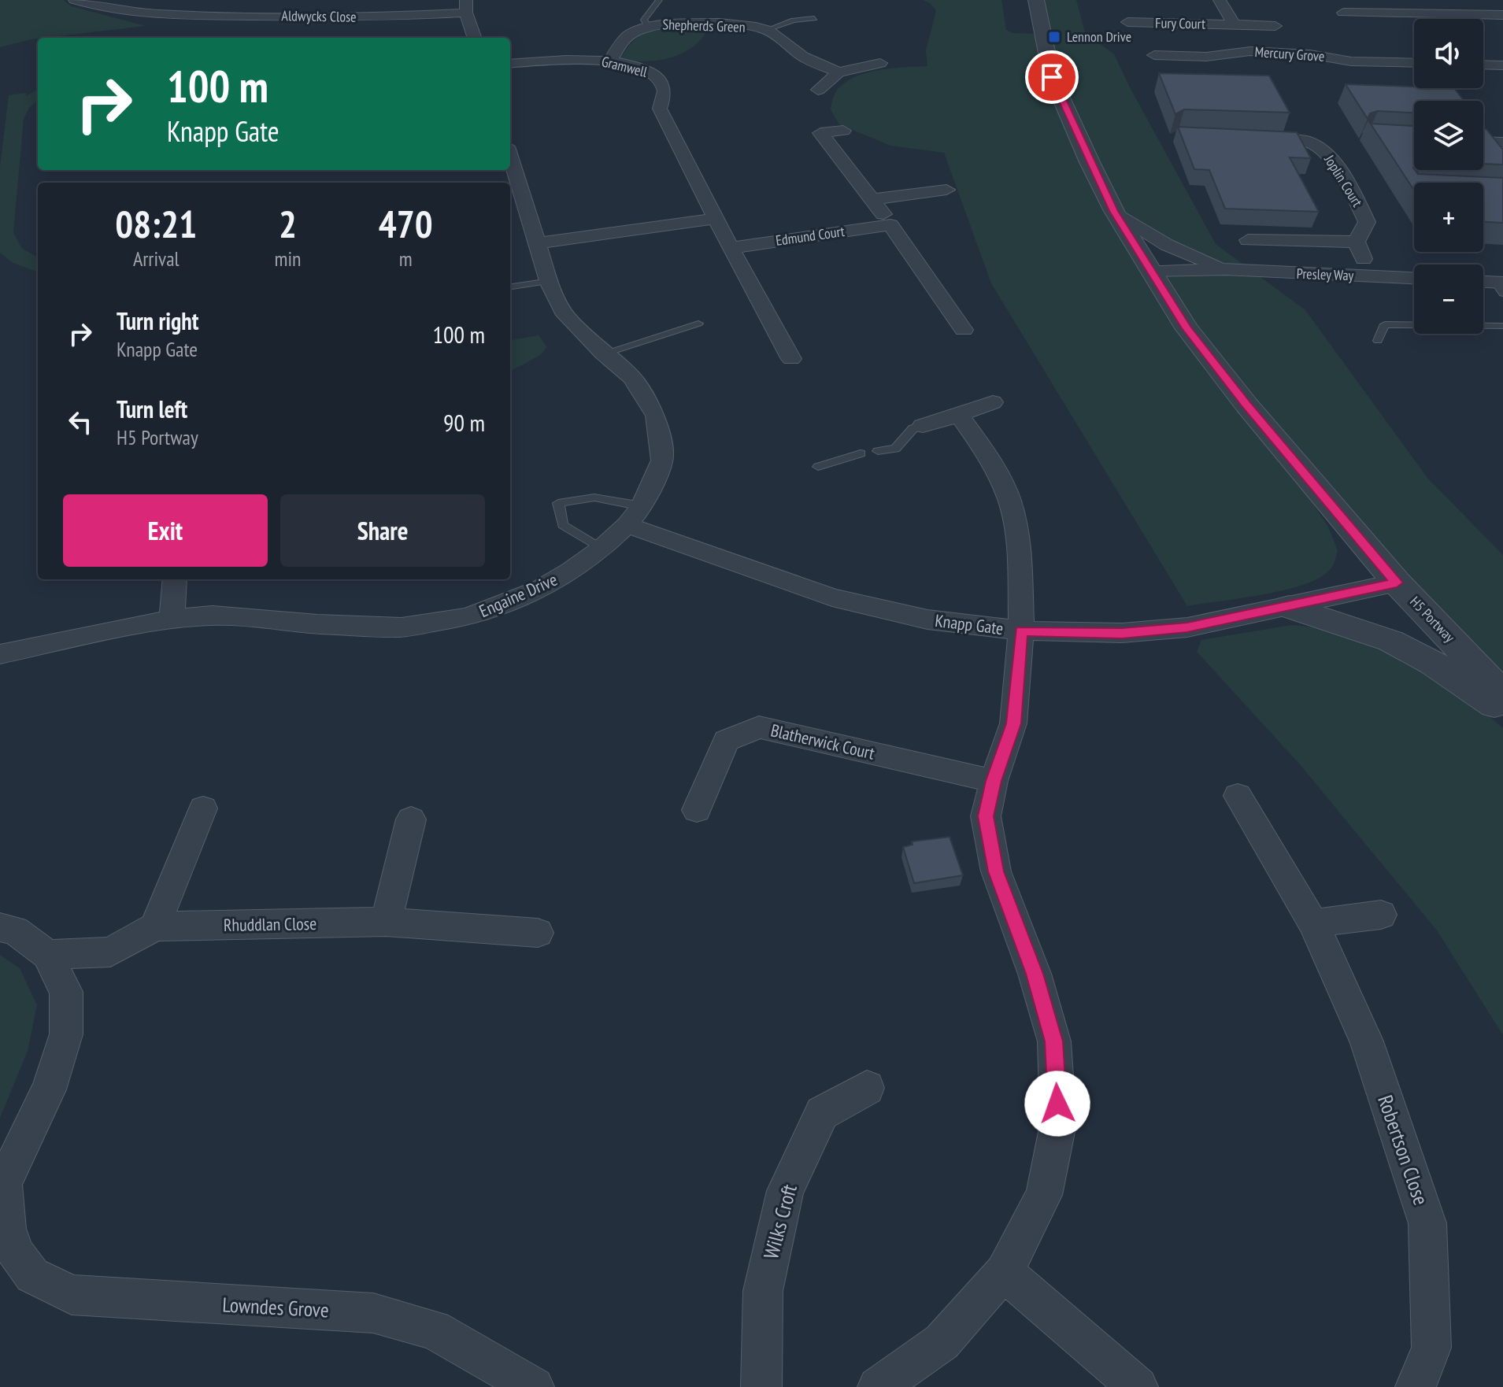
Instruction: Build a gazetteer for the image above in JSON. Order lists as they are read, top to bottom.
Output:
{
  "streets": {
    "street": [
      "Aldwycks Close",
      "Fury Court",
      "Shepherds Green",
      "Mercury Grove",
      "Gramwell",
      "Joplin Court",
      "Edmund Court",
      "Presley Way",
      "Engaine Drive",
      "H5 Portway",
      "Knapp Gate",
      "Blatherwick Court",
      "Rhuddlan Close",
      "Robertson Close",
      "Wilks Croft",
      "Lowndes Grove"
    ]
  },
  "crossings": [
    ["Shepherds Green", "Gramwell"],
    ["Gramwell", "Edmund Court"],
    ["Presley Way", "H5 Portway"],
    ["Engaine Drive", "Knapp Gate"],
    ["H5 Portway", "Knapp Gate"],
    ["Rhuddlan Close", "Lowndes Grove"]
  ],
  "places": {
    "transit": ["Lennon Drive"]
  },
  "page": {
    "map_buttons": ["+", "−"],
    "turn": ["100 m", "Knapp Gate"],
    "eta": [
      "08:21",
      "Arrival",
      "2",
      "min",
      "470",
      "m"
    ],
    "list": [
      {
        "name": "Turn right",
        "note": "Knapp Gate",
        "value": "100 m"
      },
      {
        "name": "Turn left",
        "note": "H5 Portway",
        "value": "90 m"
      }
    ],
    "buttons": ["Exit", "Share"]
  }
}
